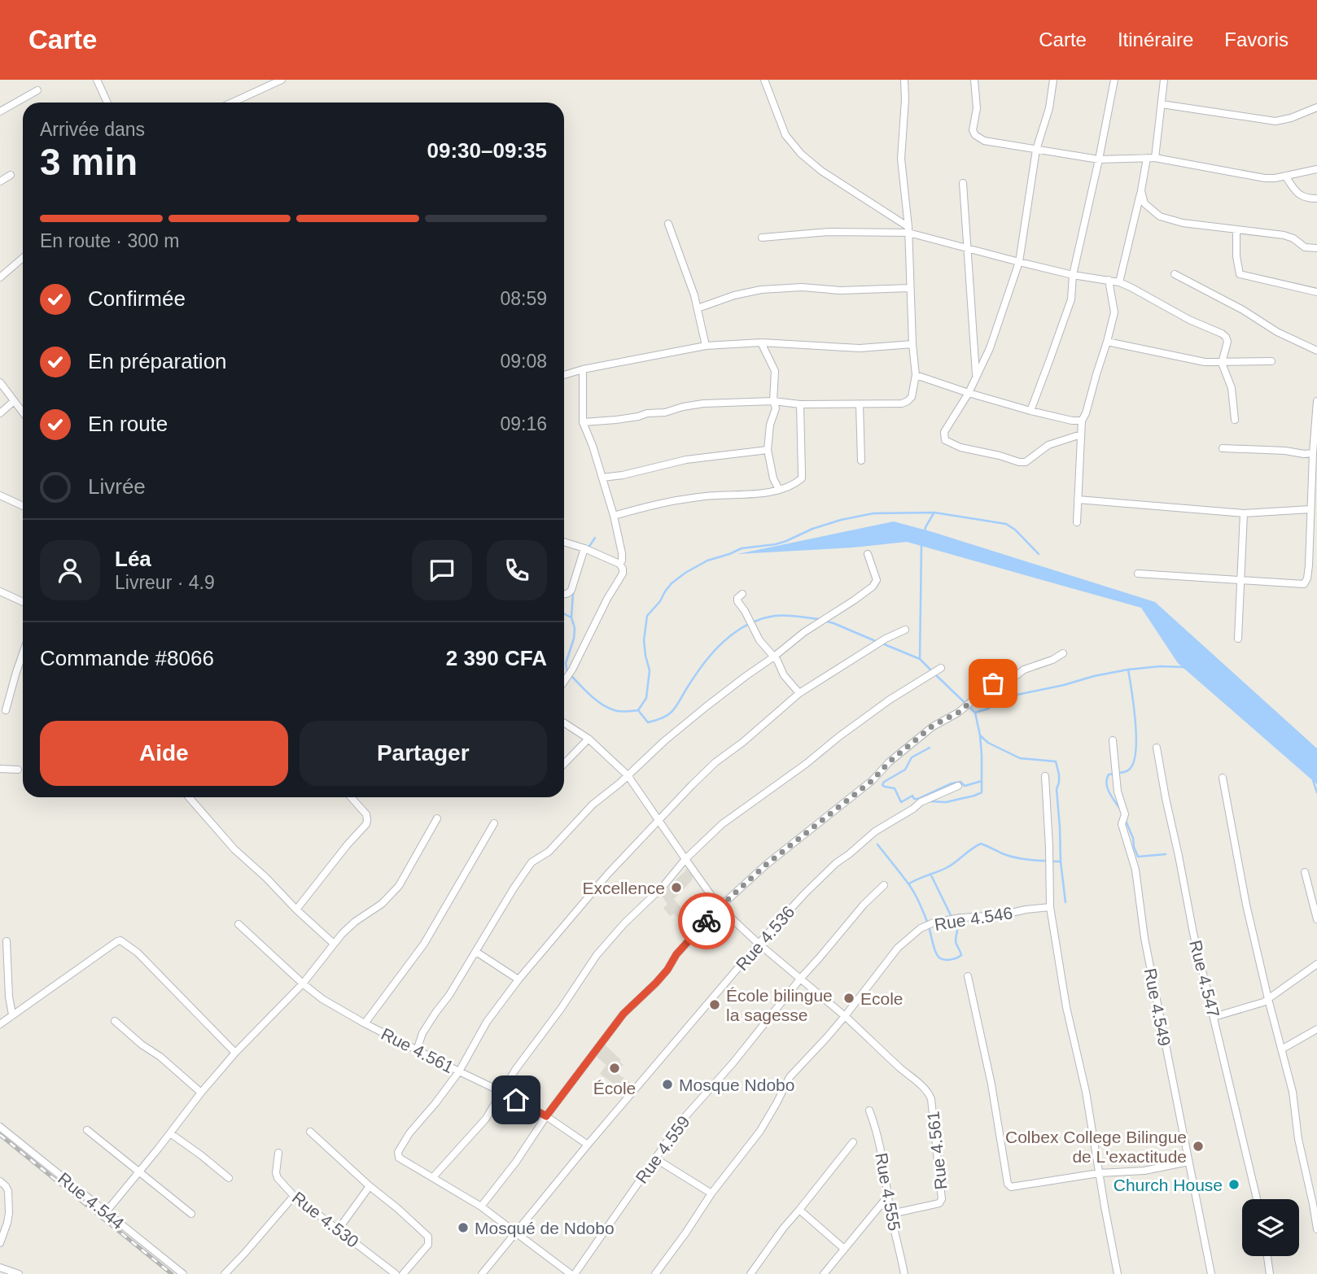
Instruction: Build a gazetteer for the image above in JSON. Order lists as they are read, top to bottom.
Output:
{
  "streets": {
    "street": [
      "Rue 4.546",
      "Rue 4.536",
      "Rue 4.547",
      "Rue 4.549",
      "Rue 4.561",
      "Rue 4.559",
      "Rue 4.555",
      "Rue 4.544",
      "Rue 4.530"
    ]
  },
  "crossings": [
    ["Rue 4.546", "Rue 4.561"],
    ["Rue 4.536", "Rue 4.561"],
    ["Rue 4.561", "Rue 4.555"]
  ],
  "places": [
    "Excellence",
    "Ecole",
    "École bilingue la sagesse",
    "École",
    "Mosque Ndobo",
    "Colbex College Bilingue de L'exactitude",
    "Church House",
    "Mosqué de Ndobo"
  ],
  "page": {
    "header": "Carte",
    "nav": ["Carte", "Itinéraire", "Favoris"],
    "heading": ["3 min", "Arrivée dans", "09:30–09:35"],
    "panel": [
      "Léa",
      "Livreur · 4.9",
      "Commande #8066",
      "2 390 CFA"
    ],
    "bar": "En route · 300 m",
    "list": [
      ["Confirmée", "08:59"],
      ["En préparation", "09:08"],
      ["En route", "09:16"],
      "Livrée"
    ],
    "buttons": ["Aide", "Partager"]
  }
}
